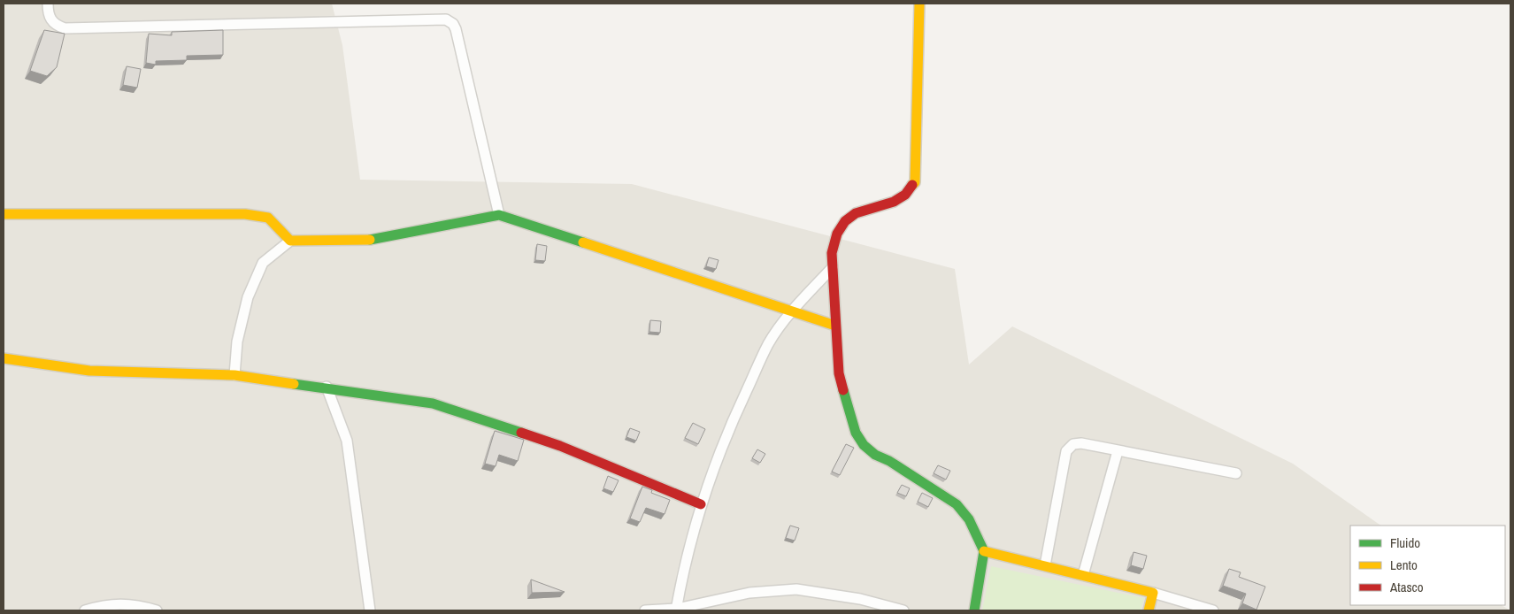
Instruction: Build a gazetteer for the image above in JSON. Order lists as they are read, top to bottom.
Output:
{
  "legend": ["Fluido", "Lento", "Atasco"]
}
